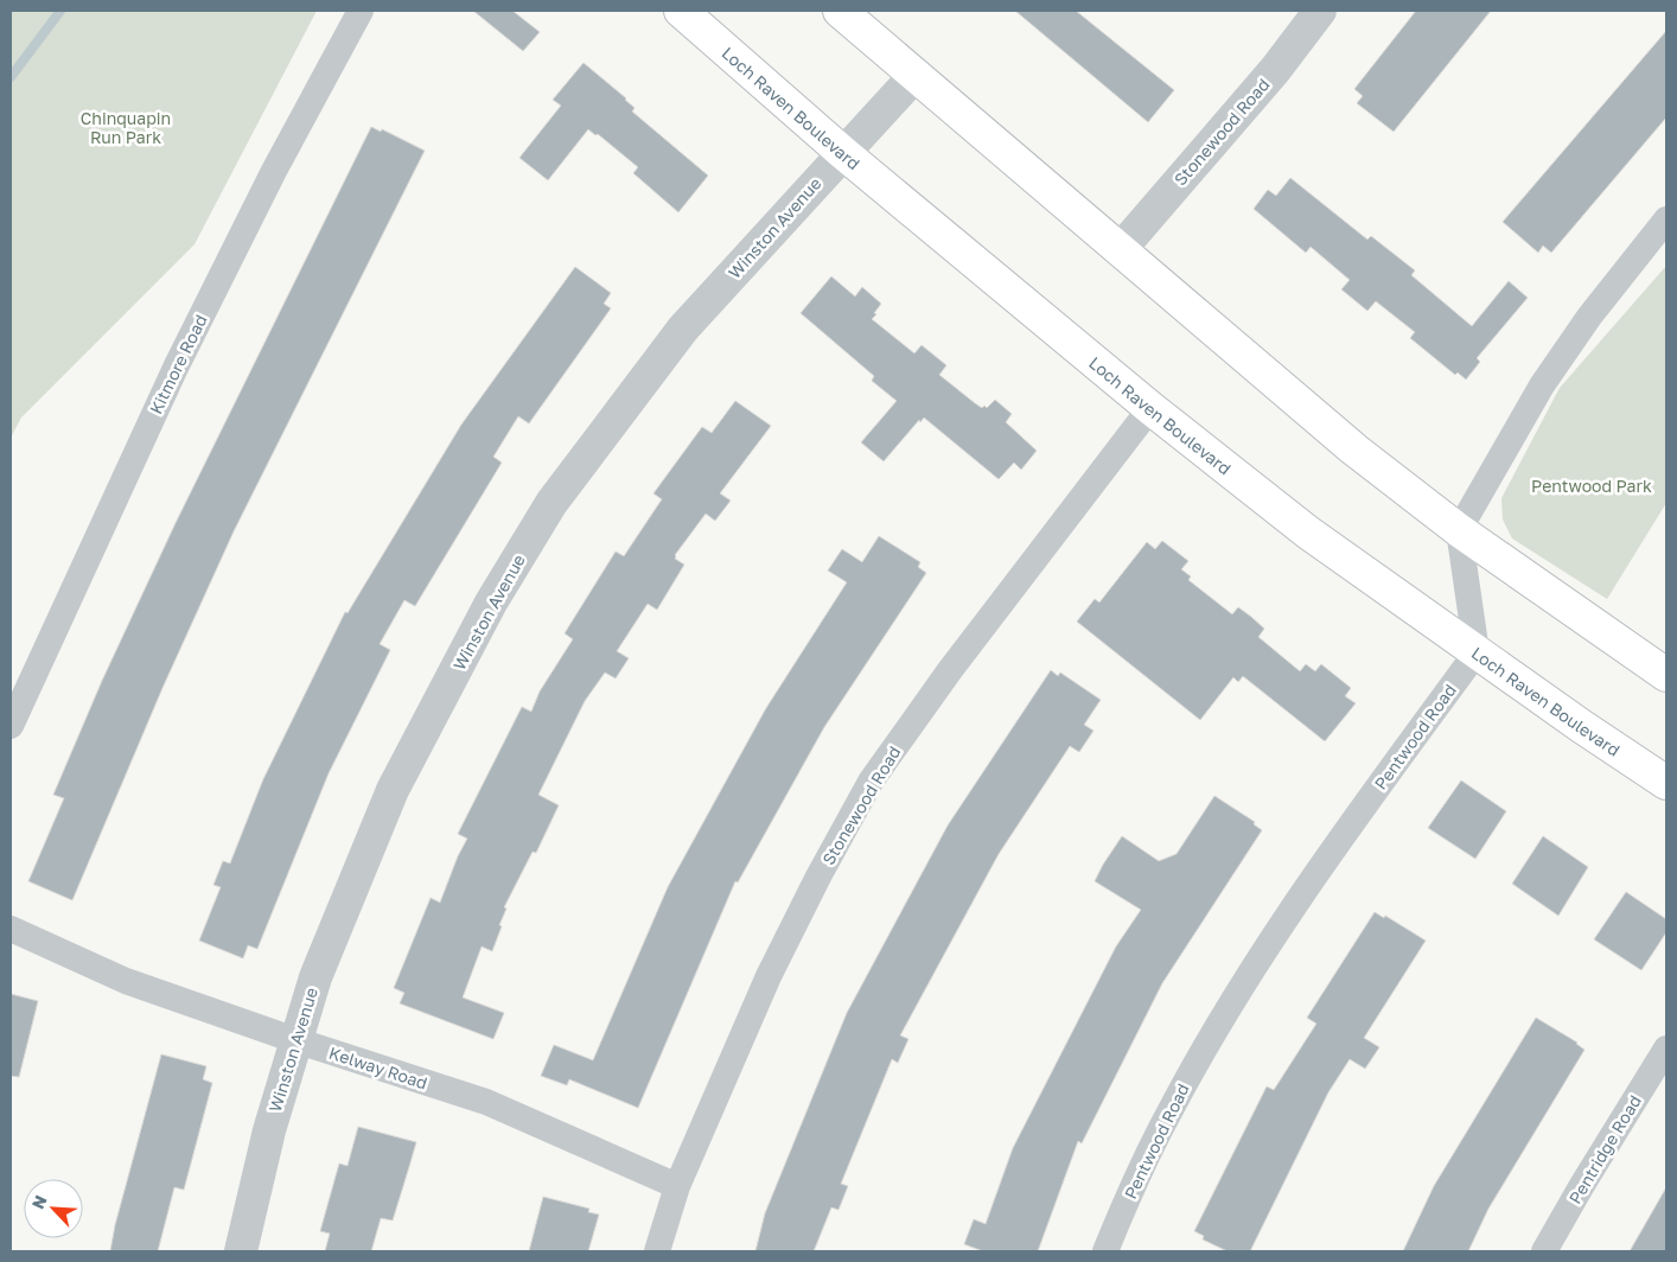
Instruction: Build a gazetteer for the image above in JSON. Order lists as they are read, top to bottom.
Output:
{
  "streets": {
    "main road": ["Loch Raven Boulevard"],
    "street": [
      "Stonewood Road",
      "Winston Avenue",
      "Kitmore Road",
      "Pentwood Road",
      "Kelway Road",
      "Pentridge Road"
    ]
  },
  "crossings": [
    ["Loch Raven Boulevard", "Stonewood Road"],
    ["Loch Raven Boulevard", "Winston Avenue"],
    ["Loch Raven Boulevard", "Pentwood Road"],
    ["Stonewood Road", "Kelway Road"],
    ["Winston Avenue", "Kelway Road"]
  ],
  "parks": ["Chinquapin Run Park", "Pentwood Park"],
  "north": "top left"
}
